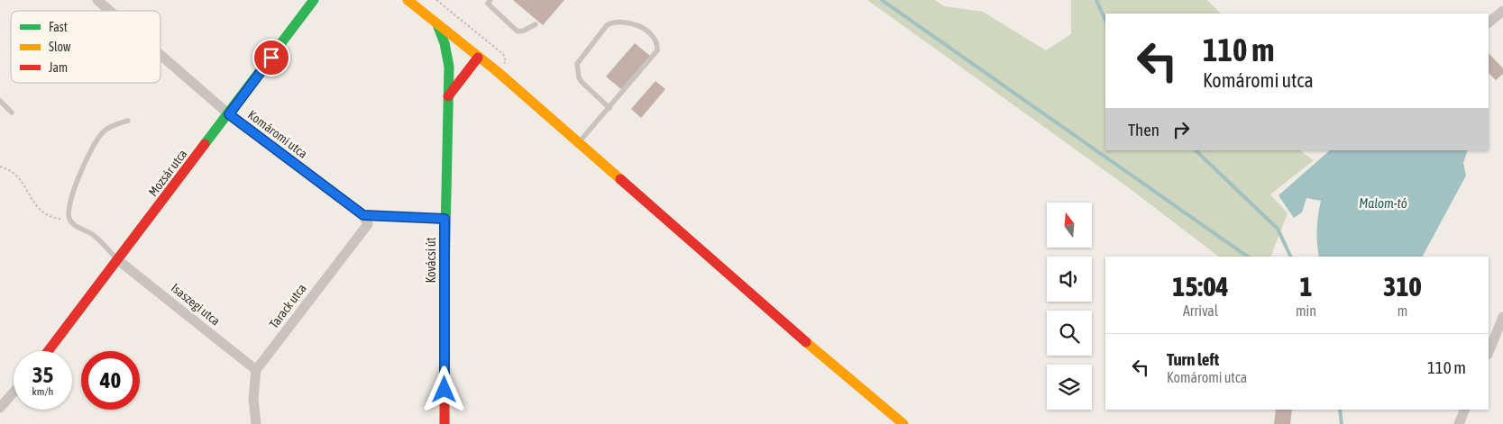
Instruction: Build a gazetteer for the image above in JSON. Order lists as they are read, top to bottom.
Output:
{
  "streets": {
    "street": [
      "Komáromi utca",
      "Mozsár utca",
      "Kovácsi út",
      "Isaszegi utca",
      "Tarack utca"
    ]
  },
  "crossings": [
    ["Komáromi utca", "Mozsár utca"],
    ["Komáromi utca", "Tarack utca"],
    ["Mozsár utca", "Isaszegi utca"],
    ["Isaszegi utca", "Tarack utca"]
  ],
  "water": ["Malom-tó"],
  "legend": ["Fast", "Slow", "Jam"],
  "north": "top",
  "page": {
    "turn": ["110 m", "Komáromi utca"],
    "then": "Then",
    "eta": [
      "15:04",
      "Arrival",
      "1",
      "min",
      "310",
      "m"
    ],
    "list": [
      {
        "name": "Turn left",
        "note": "Komáromi utca",
        "value": "110 m"
      }
    ],
    "speed": "35 km/h",
    "limit": "40"
  }
}
